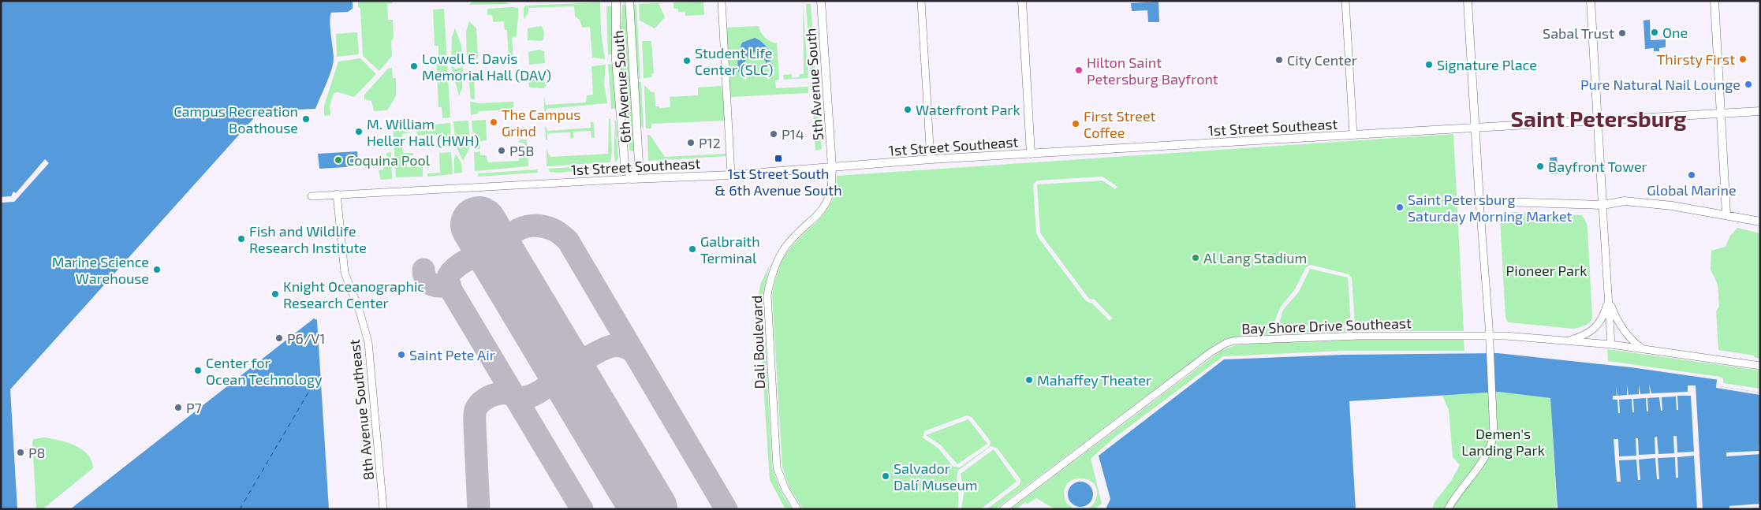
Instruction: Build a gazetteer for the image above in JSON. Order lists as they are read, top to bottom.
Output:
{
  "streets": {
    "street": [
      "5th Avenue South",
      "6th Avenue South",
      "1st Street Southeast",
      "Bay Shore Drive Southeast",
      "Dali Boulevard",
      "8th Avenue Southeast"
    ]
  },
  "crossings": [
    ["5th Avenue South", "1st Street Southeast"],
    ["5th Avenue South", "Dali Boulevard"],
    ["6th Avenue South", "1st Street Southeast"],
    ["1st Street Southeast", "Dali Boulevard"],
    ["1st Street Southeast", "8th Avenue Southeast"]
  ],
  "districts": ["Saint Petersburg"],
  "parks": ["Pioneer Park", "Demen's Landing Park"],
  "places": {
    "other": [
      "One",
      "Sabal Trust",
      "Thirsty First",
      "City Center",
      "Student Life Center (SLC)",
      "Signature Place",
      "Lowell E. Davis Memorial Hall (DAV)",
      "Hilton Saint Petersburg Bayfront",
      "Pure Natural Nail Lounge",
      "Waterfront Park",
      "Campus Recreation Boathouse",
      "The Campus Grind",
      "First Street Coffee",
      "M. William Heller Hall (HWH)",
      "P14",
      "P12",
      "P5B",
      "Coquina Pool",
      "Bayfront Tower",
      "Global Marine",
      "Saint Petersburg Saturday Morning Market",
      "Fish and Wildlife Research Institute",
      "Galbraith Terminal",
      "Al Lang Stadium",
      "Marine Science Warehouse",
      "Knight Oceanographic Research Center",
      "P6/V1",
      "Saint Pete Air",
      "Center for Ocean Technology",
      "Mahaffey Theater",
      "P7",
      "P8",
      "Salvador Dalí Museum"
    ],
    "transit": ["1st Street South & 6th Avenue South"]
  }
}
